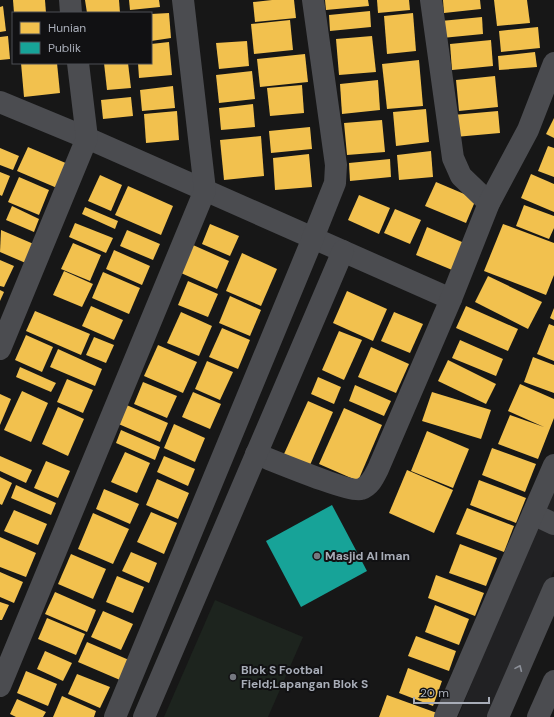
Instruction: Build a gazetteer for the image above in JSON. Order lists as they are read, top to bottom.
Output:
{
  "places": ["Masjid Al Iman", "Blok S Footbal Field;Lapangan Blok S"],
  "legend": ["Hunian", "Publik"],
  "scale_bar": "20 m"
}
